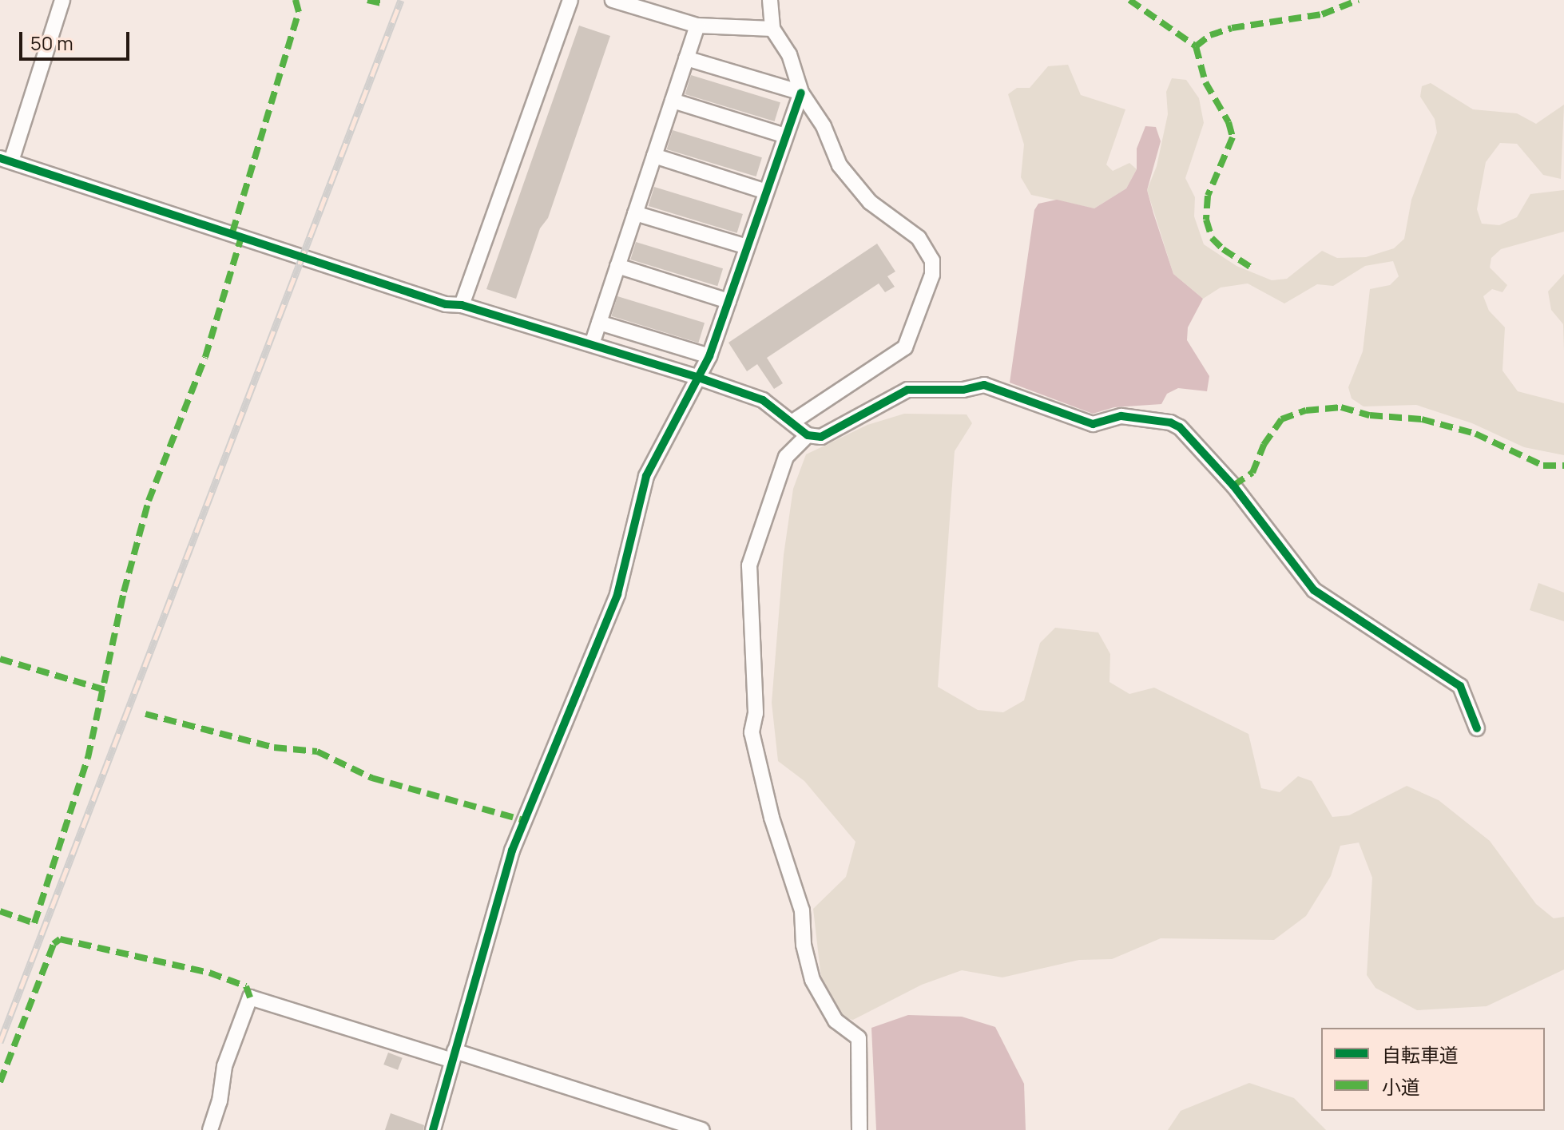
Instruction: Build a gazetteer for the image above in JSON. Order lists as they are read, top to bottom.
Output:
{
  "legend": ["自転車道", "小道"],
  "scale_bar": "50 m"
}
